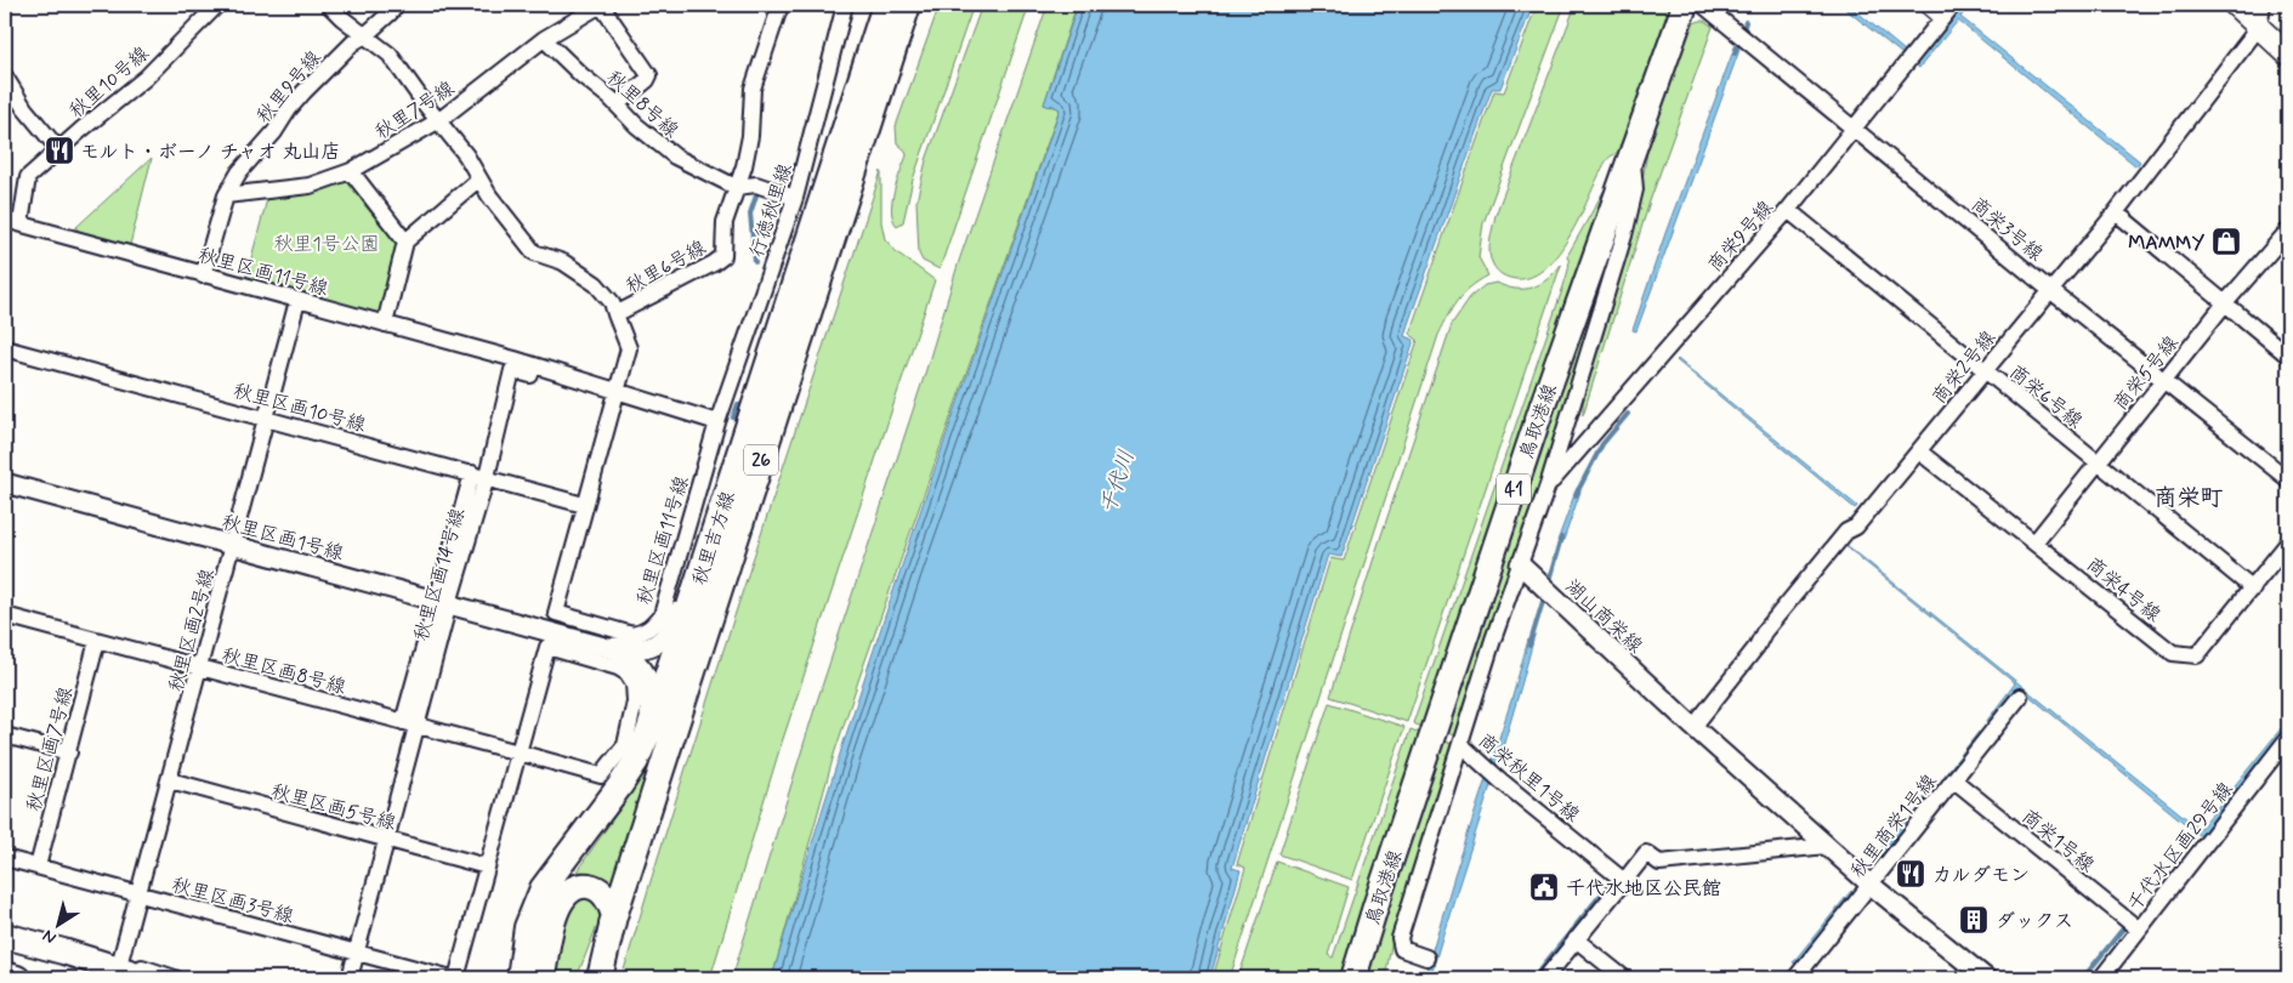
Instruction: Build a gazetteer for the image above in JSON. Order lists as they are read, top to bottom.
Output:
{
  "streets": {
    "main road": [
      "鳥取港線",
      "26",
      "41",
      "秋里吉方線"
    ],
    "street": [
      "秋里10号線",
      "秋里9号線",
      "秋里8号線",
      "秋里7号線",
      "行徳秋里線",
      "商栄3号線",
      "商栄9号線",
      "秋里6号線",
      "秋里区画11号線",
      "商栄2号線",
      "商栄5号線",
      "商栄6号線",
      "秋里区画10号線",
      "秋里区画1号線",
      "秋里区画14号線",
      "商栄4号線",
      "湖山商栄線",
      "秋里区画2号線",
      "秋里区画8号線",
      "秋里区画7号線",
      "商栄秋里1号線",
      "秋里区画5号線",
      "秋里商栄1号線",
      "商栄1号線",
      "千代水区画29号線",
      "秋里区画3号線"
    ]
  },
  "crossings": [
    ["秋里10号線", "秋里区画11号線"],
    ["秋里9号線", "秋里7号線"],
    ["秋里9号線", "秋里6号線"],
    ["秋里9号線", "秋里区画11号線"],
    ["秋里8号線", "秋里7号線"],
    ["秋里8号線", "行徳秋里線"],
    ["秋里8号線", "秋里6号線"],
    ["秋里7号線", "秋里6号線"],
    ["行徳秋里線", "秋里区画11号線"],
    ["商栄3号線", "商栄9号線"],
    ["商栄3号線", "商栄2号線"],
    ["商栄3号線", "商栄5号線"],
    ["商栄9号線", "商栄6号線"],
    ["秋里区画11号線", "秋里区画1号線"],
    ["秋里区画11号線", "秋里区画2号線"],
    ["秋里区画11号線", "秋里区画8号線"],
    ["商栄2号線", "商栄6号線"],
    ["商栄2号線", "商栄4号線"],
    ["商栄2号線", "湖山商栄線"],
    ["商栄5号線", "商栄6号線"],
    ["商栄5号線", "商栄4号線"],
    ["商栄6号線", "商栄4号線"],
    ["秋里区画10号線", "秋里区画2号線"],
    ["26", "秋里吉方線"],
    ["秋里区画1号線", "秋里区画14号線"],
    ["秋里区画1号線", "秋里区画2号線"],
    ["秋里区画1号線", "秋里区画8号線"],
    ["秋里区画14号線", "秋里区画8号線"],
    ["秋里区画14号線", "秋里区画5号線"],
    ["秋里区画14号線", "秋里区画3号線"],
    ["湖山商栄線", "商栄秋里1号線"],
    ["湖山商栄線", "秋里商栄1号線"],
    ["秋里区画2号線", "秋里区画8号線"],
    ["秋里区画2号線", "秋里区画5号線"],
    ["秋里区画2号線", "秋里区画3号線"],
    ["秋里区画8号線", "秋里区画7号線"],
    ["秋里区画7号線", "秋里区画3号線"],
    ["秋里商栄1号線", "商栄1号線"],
    ["商栄1号線", "千代水区画29号線"]
  ],
  "districts": ["商栄町"],
  "water": ["千代川"],
  "parks": ["秋里1号公園"],
  "places": {
    "restaurant": ["モルト・ボーノ チャオ 丸山店", "カルダモン"],
    "shop": ["MAMMY"],
    "public building": ["千代水地区公民館"],
    "building": ["ダックス"]
  },
  "north": "bottom left"
}
